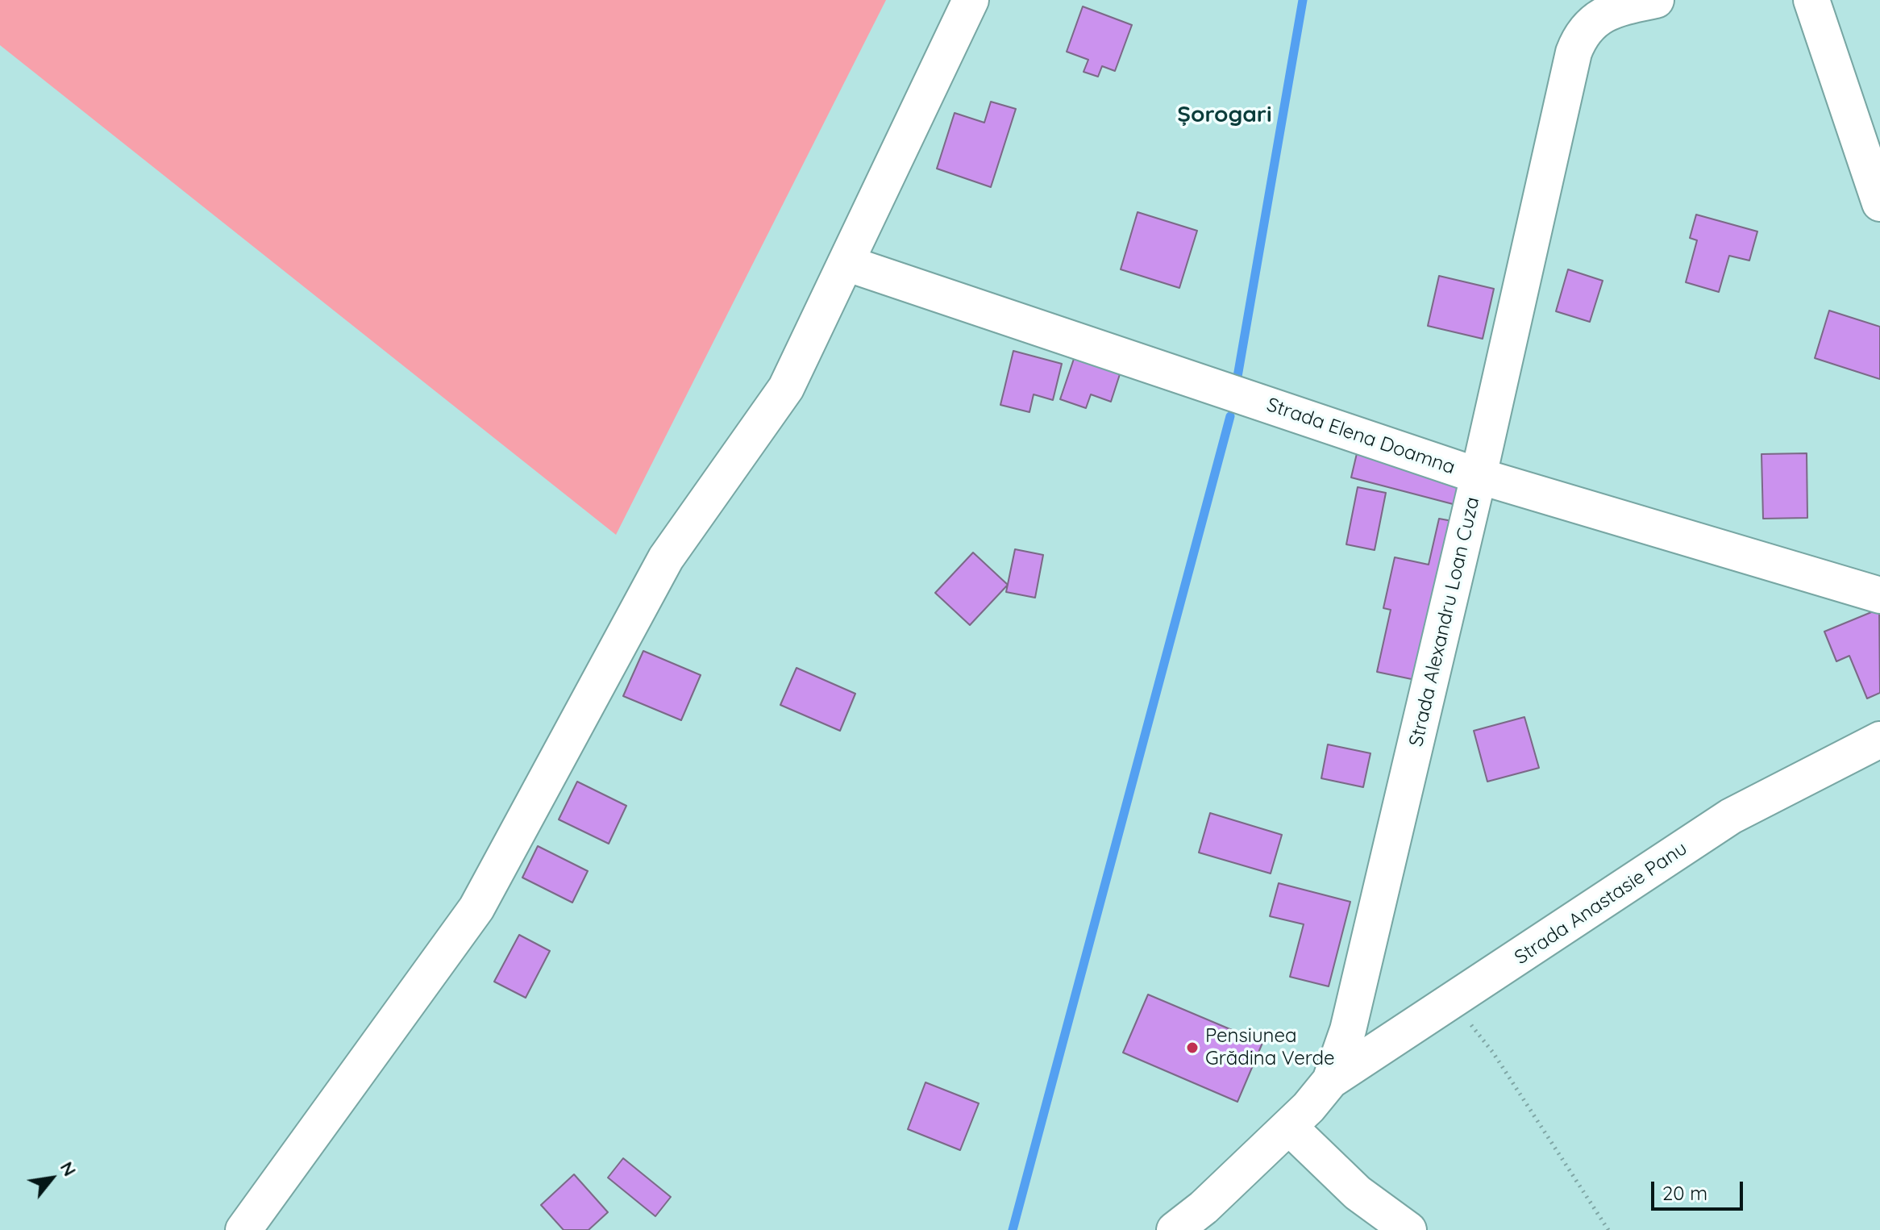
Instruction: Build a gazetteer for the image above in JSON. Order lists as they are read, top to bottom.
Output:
{
  "streets": {
    "street": ["Strada Elena Doamna", "Strada Alexandru Loan Cuza", "Strada Anastasie Panu"]
  },
  "crossings": [
    ["Strada Elena Doamna", "Strada Alexandru Loan Cuza"],
    ["Strada Alexandru Loan Cuza", "Strada Anastasie Panu"]
  ],
  "districts": ["Șorogari"],
  "places": ["Pensiunea Grădina Verde"],
  "scale_bar": "20 m",
  "north": "top right"
}
